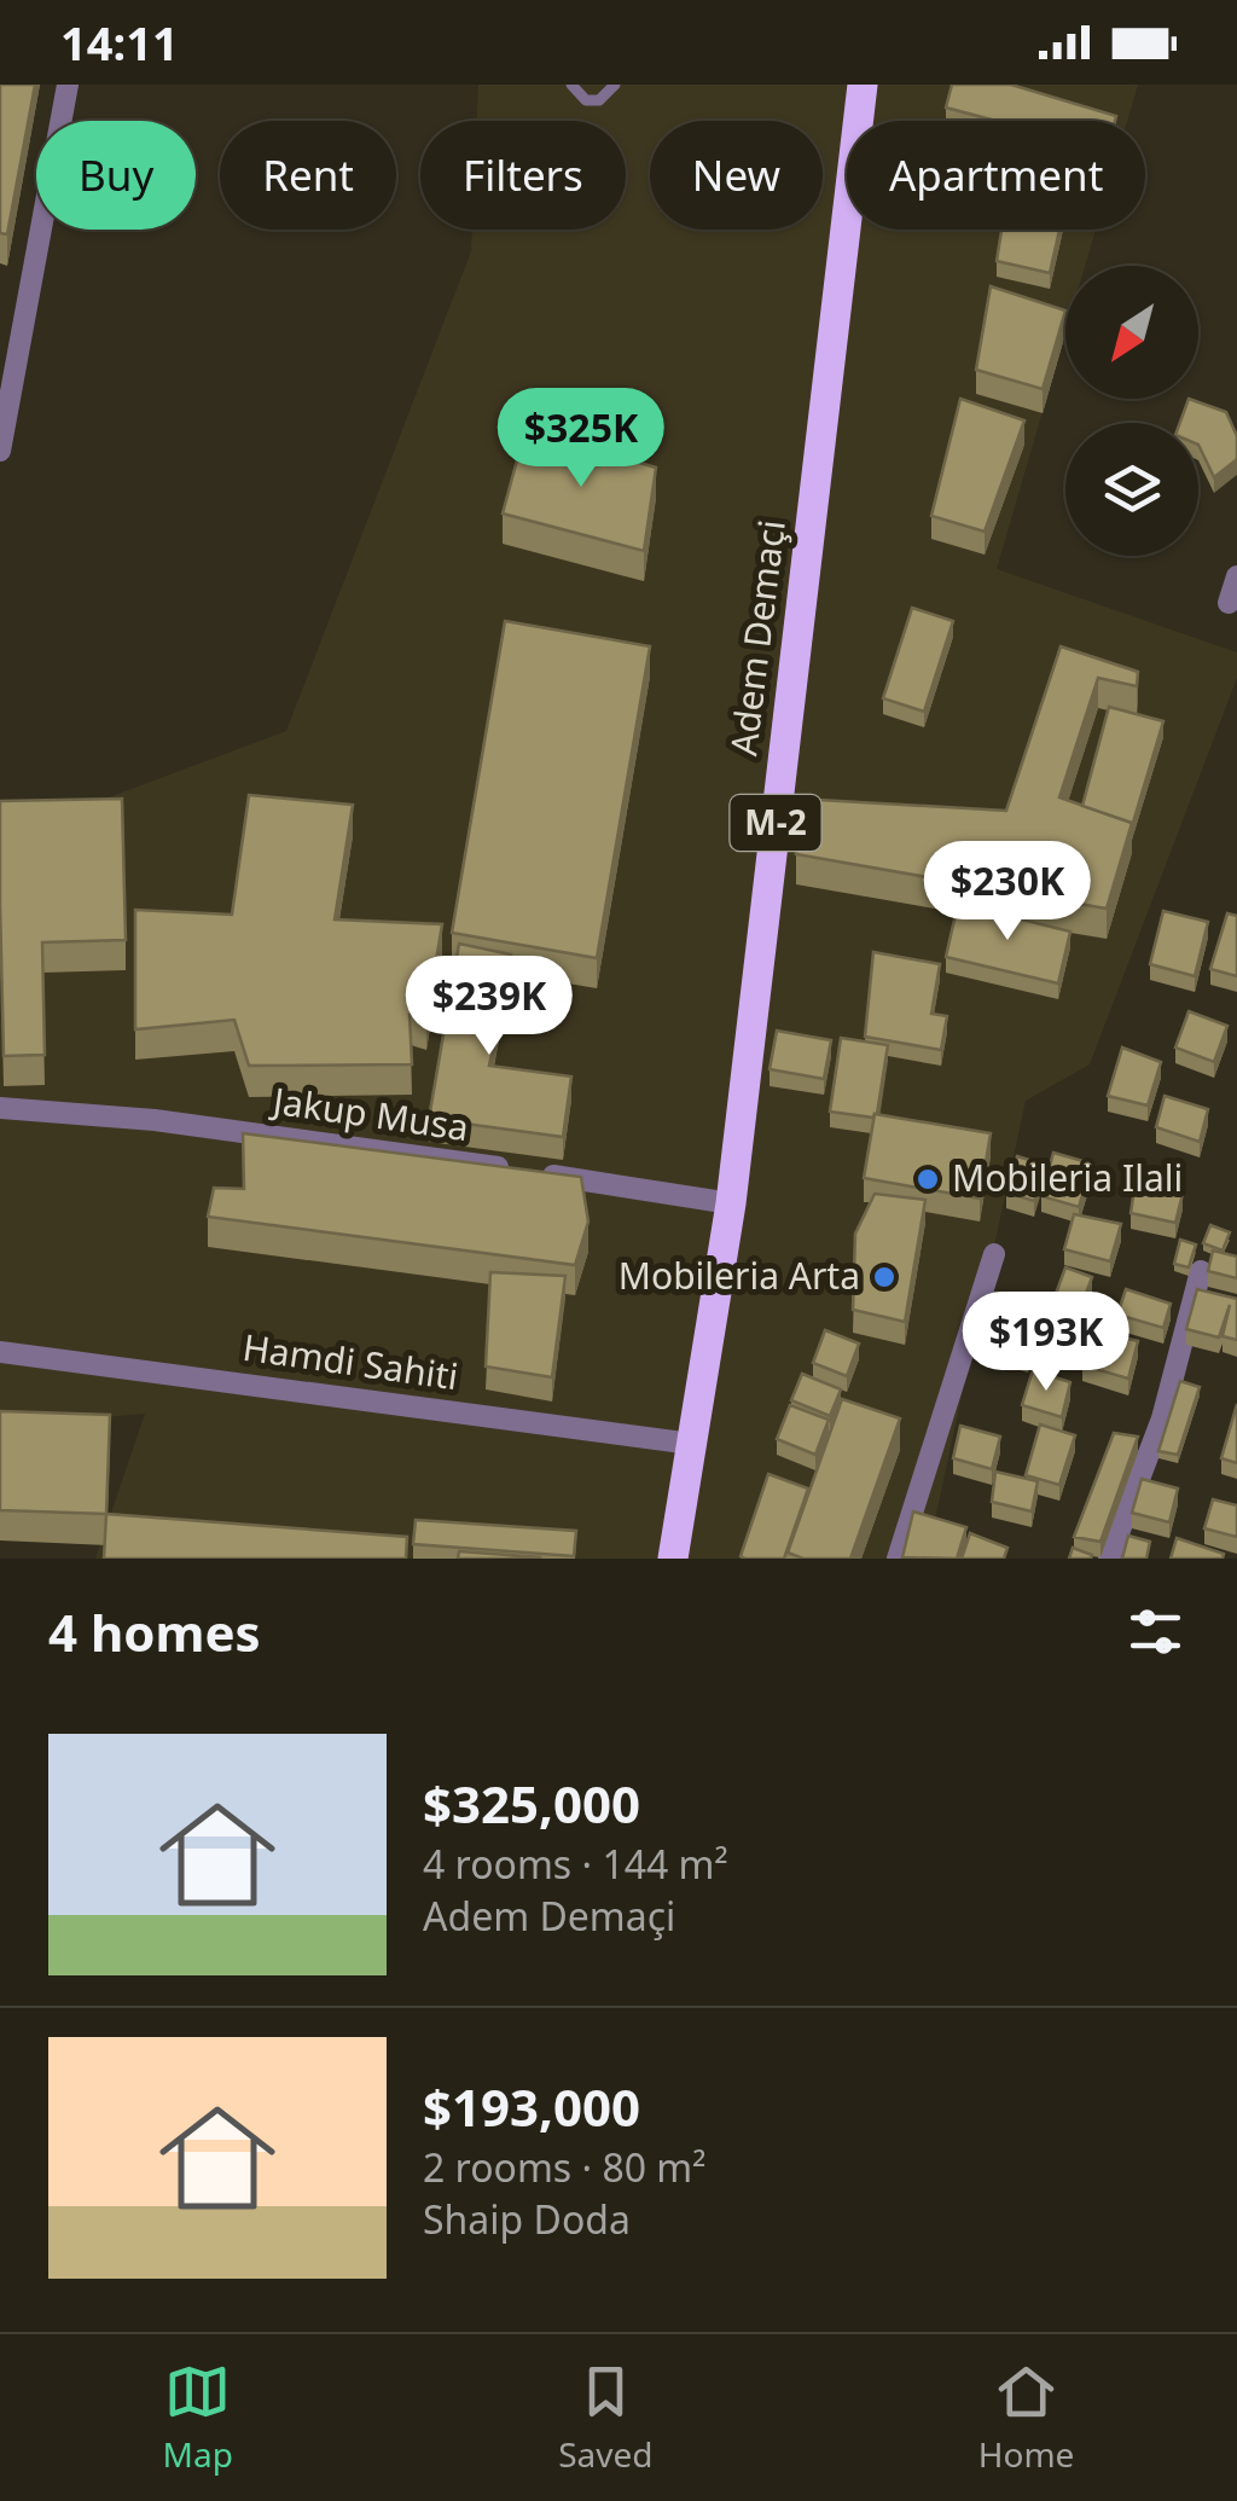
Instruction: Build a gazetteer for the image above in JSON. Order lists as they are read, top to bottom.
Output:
{
  "streets": {
    "main road": ["Adem Demaçi", "M-2"],
    "street": ["Jakup Musa", "Hamdi Sahiti"]
  },
  "crossings": [
    ["Adem Demaçi", "Jakup Musa"],
    ["Adem Demaçi", "Hamdi Sahiti"]
  ],
  "places": ["Mobileria Ilali", "Mobileria Arta"],
  "north": "bottom left",
  "page": {
    "status": "14:11",
    "chip": [
      "Buy",
      "Rent",
      "Filters",
      "New",
      "Apartment"
    ],
    "price": [
      "$325K",
      "$230K",
      "$239K",
      "$193K"
    ],
    "heading": "4 homes",
    "list": [
      {
        "name": "$325,000",
        "note": "4 rooms · 144 m² · Adem Demaçi"
      },
      {
        "name": "$193,000",
        "note": "2 rooms · 80 m² · Shaip Doda"
      }
    ],
    "tabs": ["Map", "Saved", "Home"]
  }
}
